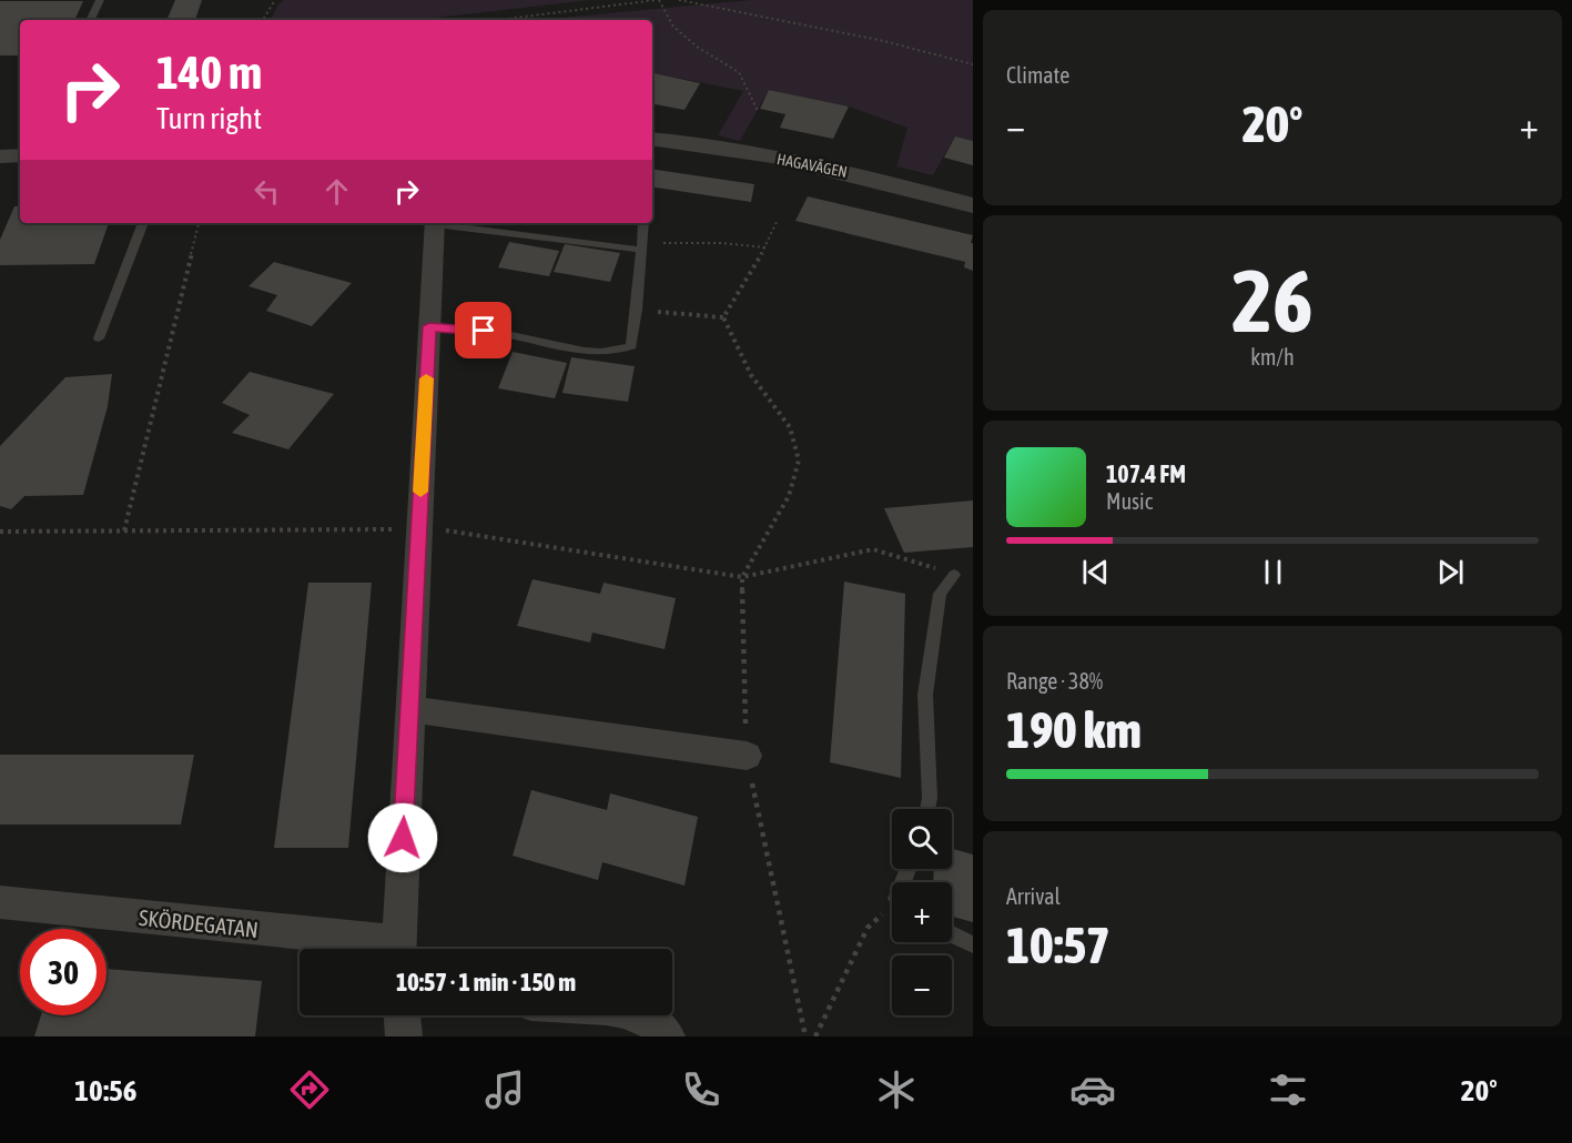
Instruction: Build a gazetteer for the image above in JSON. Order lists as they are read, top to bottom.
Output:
{
  "streets": {
    "street": ["HAGAVÄGEN", "SKÖRDEGATAN"]
  },
  "page": {
    "tile": [
      "Climate",
      ["26", "km/h"],
      ["Range · 38%", "190 km"],
      ["Arrival", "10:57"]
    ],
    "turn": ["140 m", "Turn right"],
    "heat": ["−", "20°", "+"],
    "song": ["107.4 FM", "Music"],
    "map_buttons": ["+", "−"],
    "limit": "30",
    "trip": "10:57 · 1 min · 150 m",
    "tabs": ["10:56", "20°"]
  }
}
